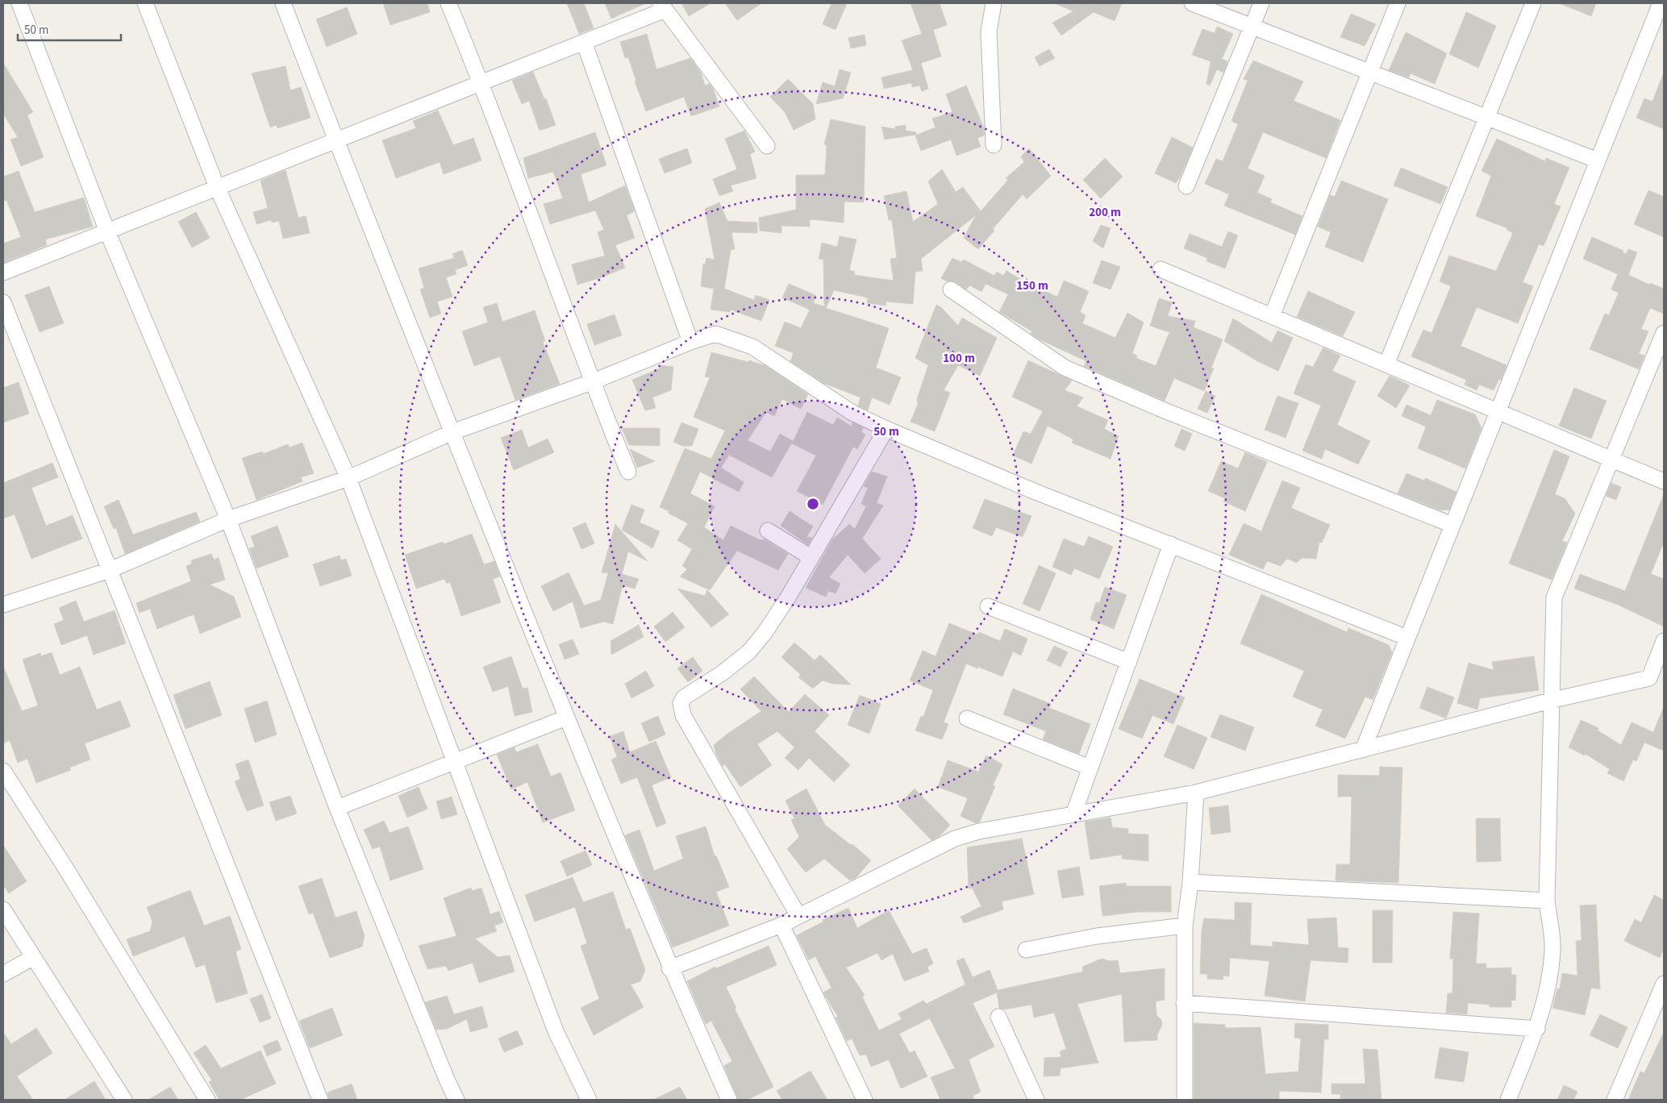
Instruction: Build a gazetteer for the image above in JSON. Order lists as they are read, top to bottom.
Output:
{
  "scale_bar": "50 m",
  "rings": [
    "200 m",
    "150 m",
    "100 m",
    "50 m"
  ]
}
